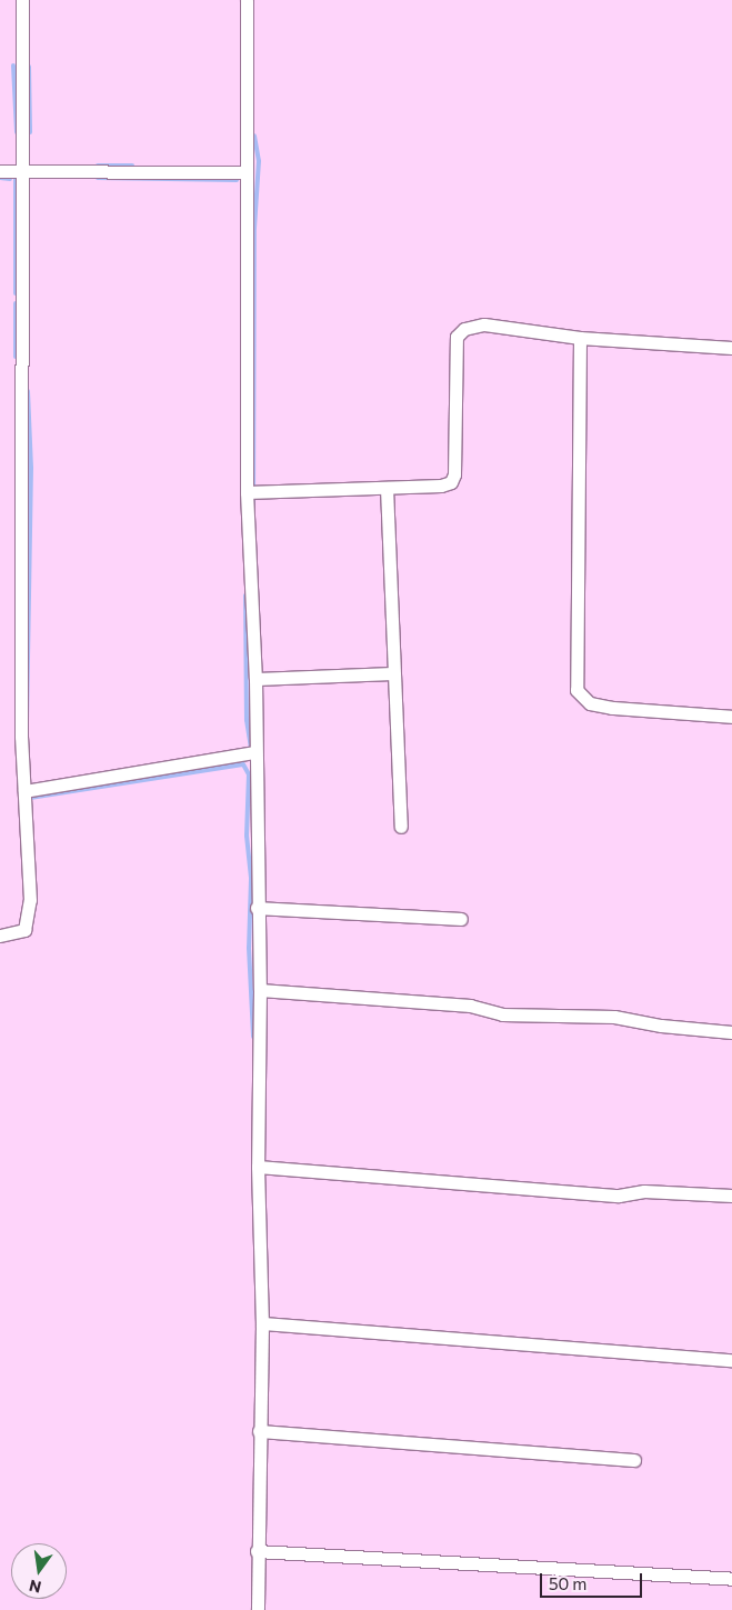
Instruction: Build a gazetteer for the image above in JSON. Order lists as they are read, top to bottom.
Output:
{
  "scale_bar": "50 m",
  "north": "bottom"
}
